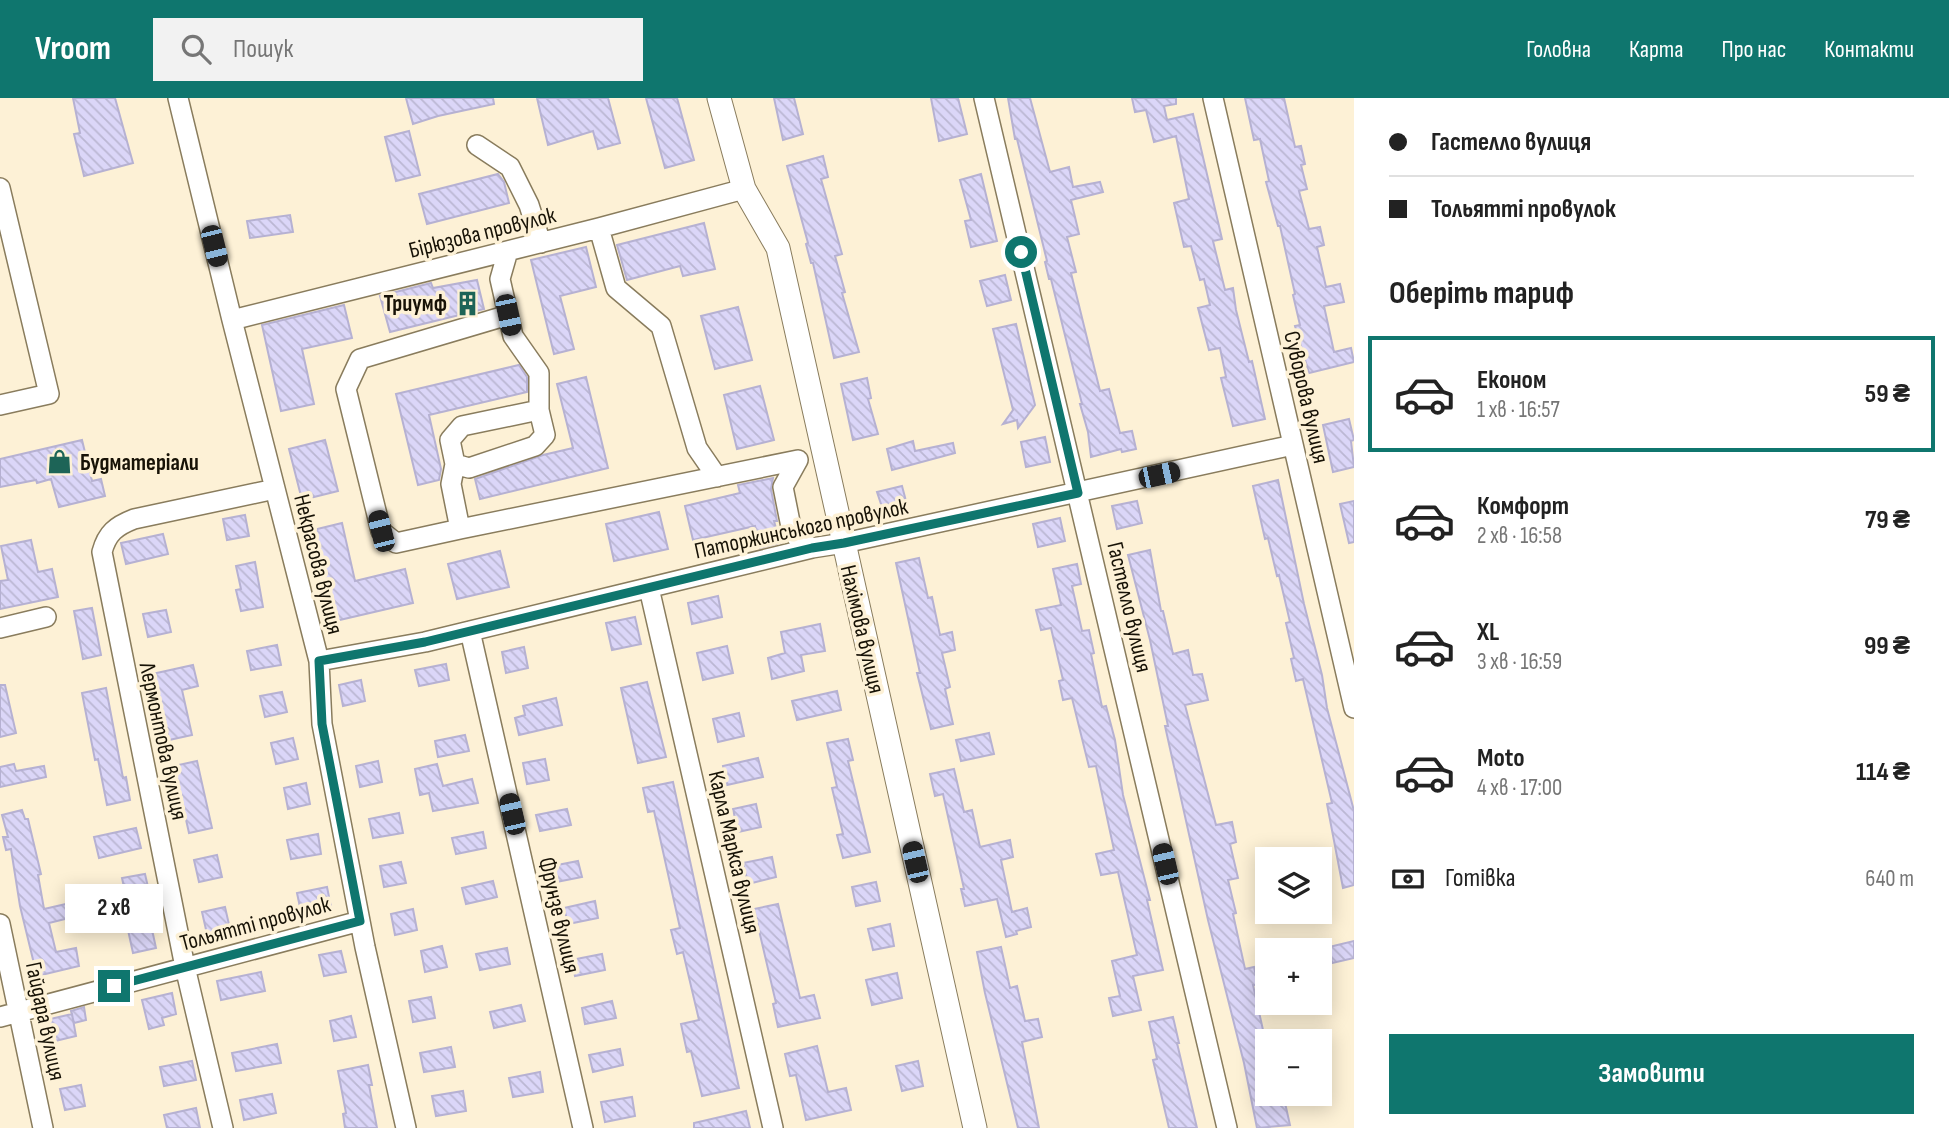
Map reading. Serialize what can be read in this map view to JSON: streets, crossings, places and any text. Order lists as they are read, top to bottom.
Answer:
{
  "streets": {
    "main road": ["Нахімова вулиця"],
    "street": [
      "Бірюзова провулок",
      "Суворова вулиця",
      "Паторжинського провулок",
      "Некрасова вулиця",
      "Гастелло вулиця",
      "Лермонтова вулиця",
      "Карла Маркса вулиця",
      "Фрунзе вулиця",
      "Тольятті провулок",
      "Гайдара вулиця"
    ]
  },
  "crossings": [
    ["Бірюзова провулок", "Некрасова вулиця"],
    ["Бірюзова провулок", "Нахімова вулиця"],
    ["Суворова вулиця", "Паторжинського провулок"],
    ["Паторжинського провулок", "Некрасова вулиця"],
    ["Паторжинського провулок", "Гастелло вулиця"],
    ["Паторжинського провулок", "Нахімова вулиця"],
    ["Паторжинського провулок", "Карла Маркса вулиця"],
    ["Паторжинського провулок", "Фрунзе вулиця"],
    ["Некрасова вулиця", "Лермонтова вулиця"],
    ["Некрасова вулиця", "Тольятті провулок"],
    ["Лермонтова вулиця", "Тольятті провулок"],
    ["Тольятті провулок", "Гайдара вулиця"]
  ],
  "places": {
    "building": ["Триумф"],
    "shop": ["Будматеріали"]
  },
  "page": {
    "header": "Vroom",
    "search": "Пошук",
    "nav": [
      "Головна",
      "Карта",
      "Про нас",
      "Контакти"
    ],
    "banner": ["Гастелло вулиця", "Тольятті провулок"],
    "heading": "Оберіть тариф",
    "list": [
      {
        "name": "Економ",
        "note": "1 хв · 16:57",
        "value": "59 ₴"
      },
      {
        "name": "Комфорт",
        "note": "2 хв · 16:58",
        "value": "79 ₴"
      },
      {
        "name": "XL",
        "note": "3 хв · 16:59",
        "value": "99 ₴"
      },
      {
        "name": "Moto",
        "note": "4 хв · 17:00",
        "value": "114 ₴"
      }
    ],
    "pay": ["Готівка", "640 m"],
    "map_buttons": ["+", "−"],
    "bubble": "2 хв",
    "buttons": "Замовити"
  }
}
